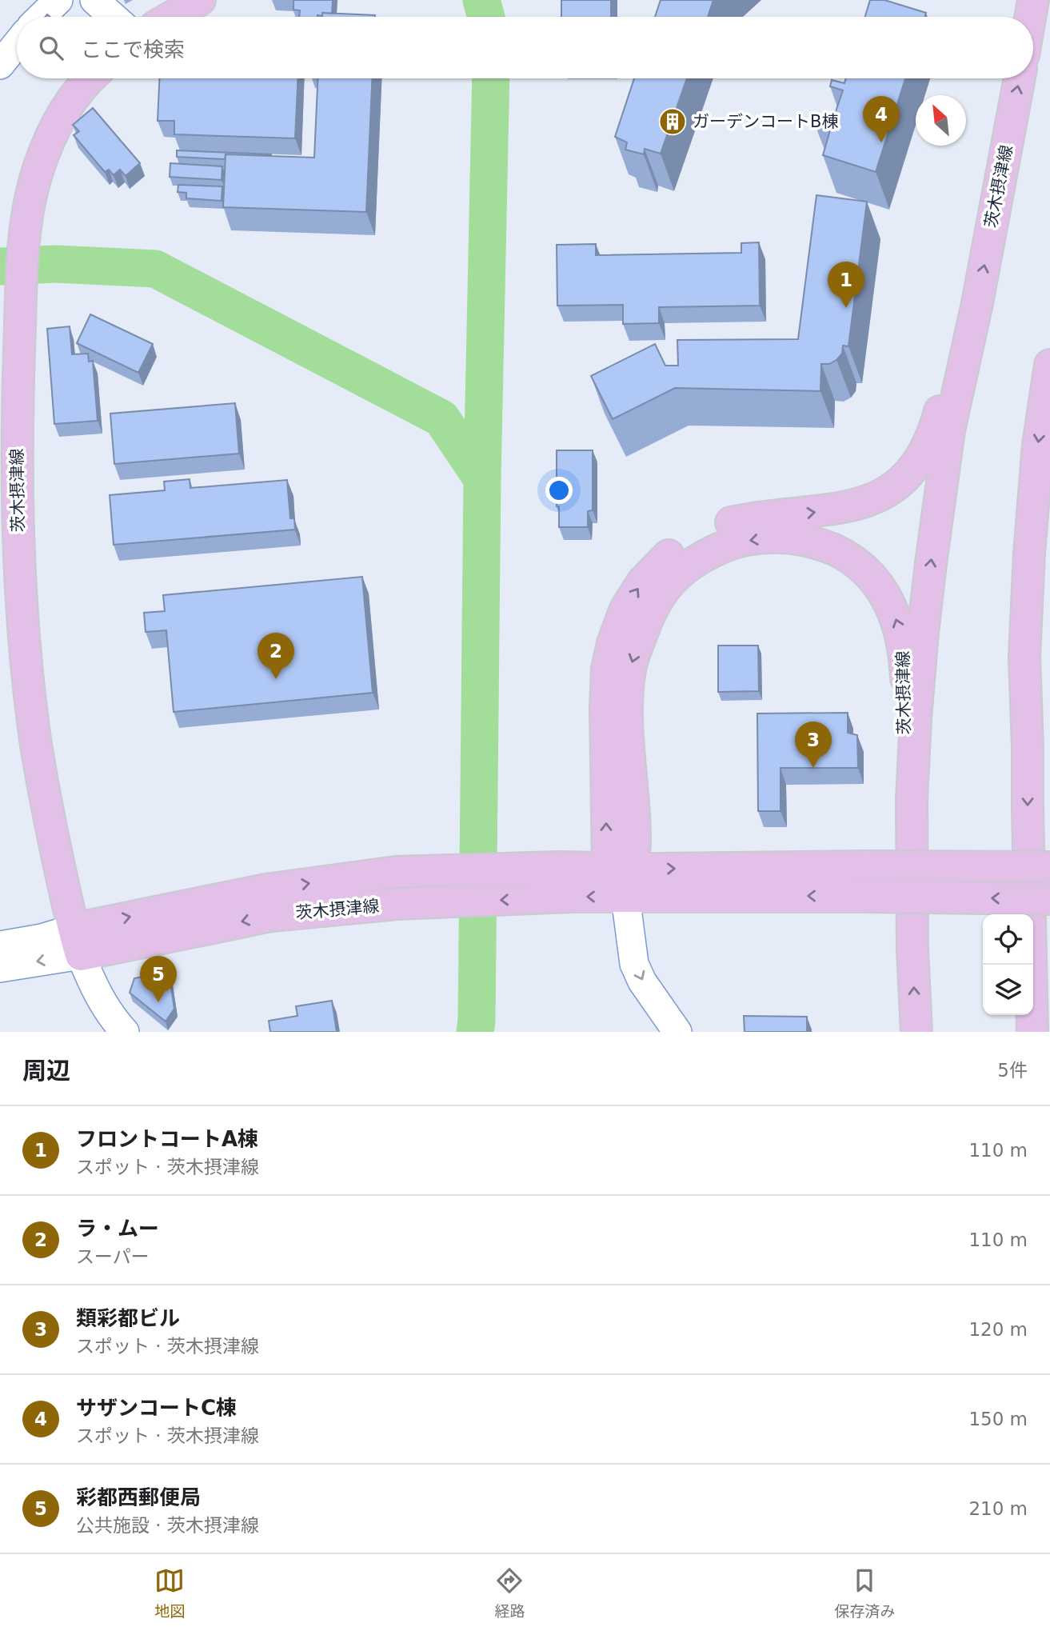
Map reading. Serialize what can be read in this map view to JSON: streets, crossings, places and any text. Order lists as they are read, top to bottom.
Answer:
{
  "streets": {
    "main road": ["茨木摂津線"]
  },
  "places": {
    "building": ["ガーデンコートB棟"]
  },
  "north": "top left",
  "page": {
    "search": "ここで検索",
    "pins": [
      "4",
      "1",
      "2",
      "3",
      "5"
    ],
    "heading": ["周辺", "5件"],
    "list": [
      {
        "mark": "1",
        "name": "フロントコートA棟",
        "note": "スポット · 茨木摂津線",
        "value": "110 m"
      },
      {
        "mark": "2",
        "name": "ラ・ムー",
        "note": "スーパー",
        "value": "110 m"
      },
      {
        "mark": "3",
        "name": "類彩都ビル",
        "note": "スポット · 茨木摂津線",
        "value": "120 m"
      },
      {
        "mark": "4",
        "name": "サザンコートC棟",
        "note": "スポット · 茨木摂津線",
        "value": "150 m"
      },
      {
        "mark": "5",
        "name": "彩都西郵便局",
        "note": "公共施設 · 茨木摂津線",
        "value": "210 m"
      }
    ],
    "nav": ["地図", "経路", "保存済み"]
  }
}
